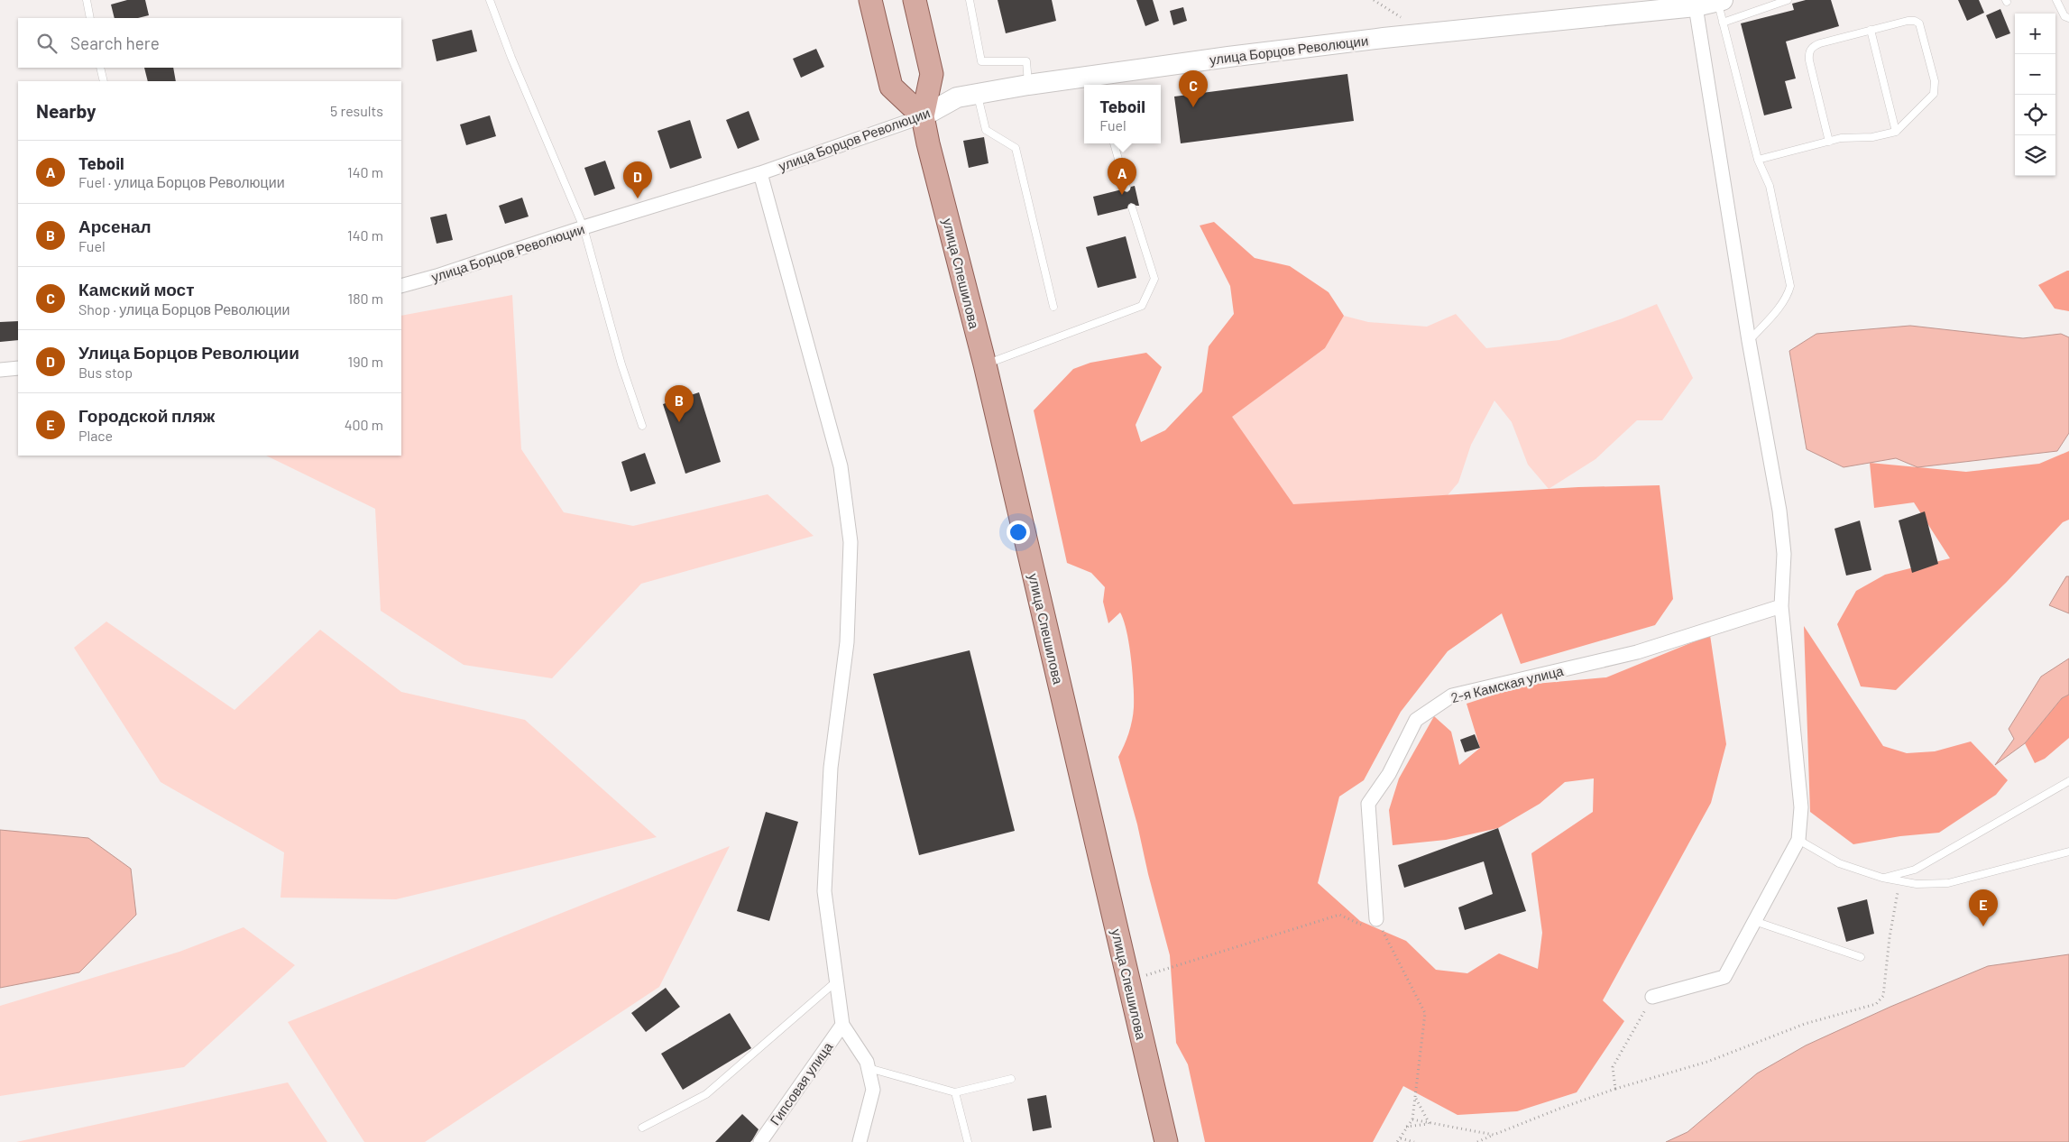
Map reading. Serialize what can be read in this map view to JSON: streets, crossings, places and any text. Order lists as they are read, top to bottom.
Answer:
{
  "streets": {
    "main road": ["улица Спешилова"],
    "street": ["улица Борцов Революции", "2-я Камская улица", "Гипсовая улица"]
  },
  "crossings": [
    ["улица Борцов Революции", "улица Спешилова"]
  ],
  "page": {
    "map_buttons": ["+", "−"],
    "search": "Search here",
    "pins": [
      "C",
      "A",
      "D",
      "B",
      "E"
    ],
    "heading": ["Nearby", "5 results"],
    "popup": ["Teboil", "Fuel"],
    "list": [
      {
        "mark": "A",
        "name": "Teboil",
        "note": "Fuel · улица Борцов Революции",
        "value": "140 m"
      },
      {
        "mark": "B",
        "name": "Арсенал",
        "note": "Fuel",
        "value": "140 m"
      },
      {
        "mark": "C",
        "name": "Камский мост",
        "note": "Shop · улица Борцов Революции",
        "value": "180 m"
      },
      {
        "mark": "D",
        "name": "Улица Борцов Революции",
        "note": "Bus stop",
        "value": "190 m"
      },
      {
        "mark": "E",
        "name": "Городской пляж",
        "note": "Place",
        "value": "400 m"
      }
    ]
  }
}
